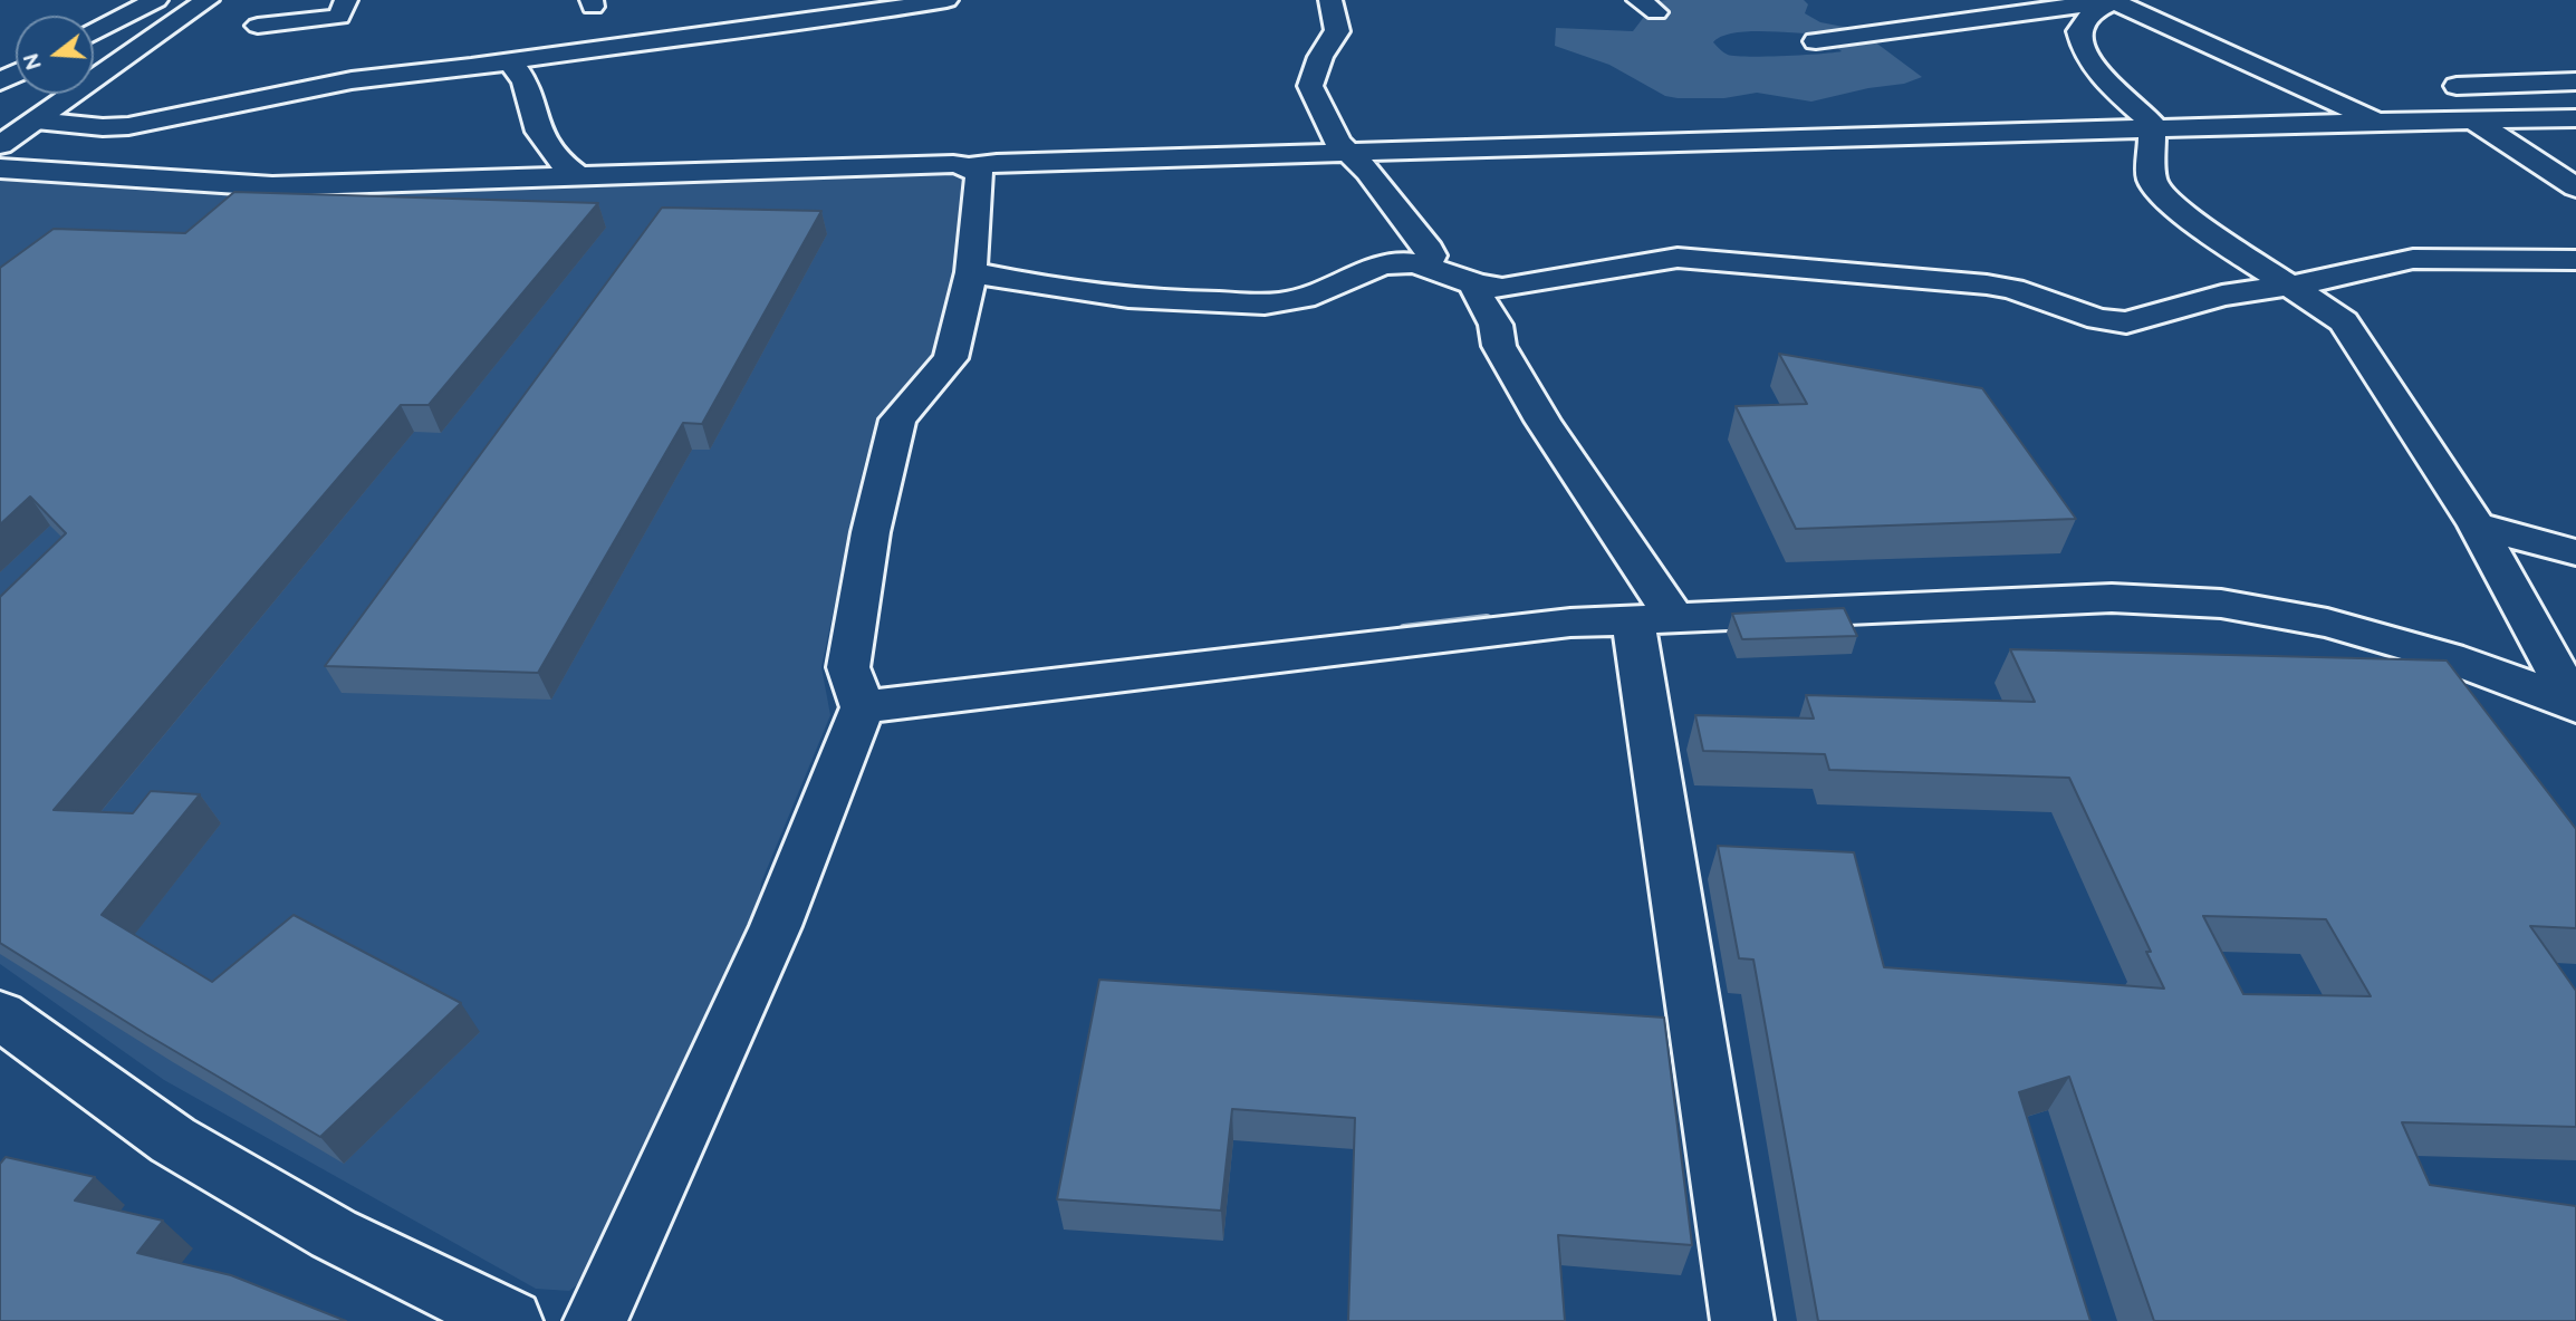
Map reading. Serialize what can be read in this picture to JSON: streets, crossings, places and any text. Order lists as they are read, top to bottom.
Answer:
{
  "north": "left"
}
